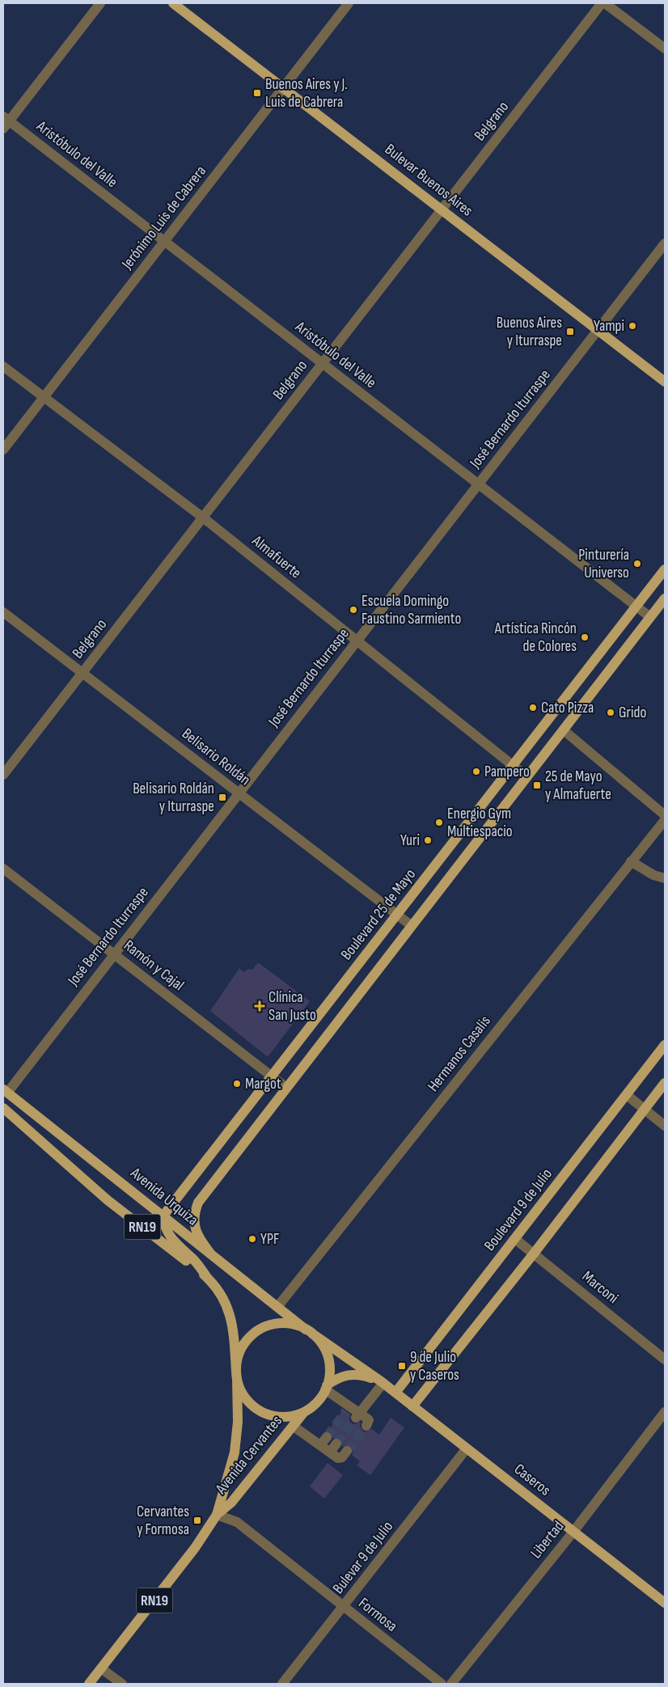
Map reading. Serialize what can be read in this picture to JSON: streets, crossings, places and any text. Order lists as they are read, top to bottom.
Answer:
{
  "streets": {
    "main road": [
      "Bulevar Buenos Aires",
      "Boulevard 25 de Mayo",
      "Avenida Urquiza",
      "Boulevard 9 de Julio",
      "RN19",
      "Avenida Cervantes",
      "Caseros"
    ],
    "street": [
      "Belgrano",
      "Aristóbulo del Valle",
      "Jerónimo Luis de Cabrera",
      "José Bernardo Iturraspe",
      "Almafuerte",
      "Belisario Roldán",
      "Ramón y Cajal",
      "Hermanos Casalis",
      "Marconi",
      "Libertad",
      "Bulevar 9 de Julio",
      "Formosa"
    ]
  },
  "crossings": [
    ["Belgrano", "Aristóbulo del Valle"],
    ["Belgrano", "Bulevar Buenos Aires"],
    ["Belgrano", "Almafuerte"],
    ["Belgrano", "Belisario Roldán"],
    ["Aristóbulo del Valle", "Jerónimo Luis de Cabrera"],
    ["Aristóbulo del Valle", "José Bernardo Iturraspe"],
    ["Aristóbulo del Valle", "Boulevard 25 de Mayo"],
    ["Bulevar Buenos Aires", "Jerónimo Luis de Cabrera"],
    ["Bulevar Buenos Aires", "José Bernardo Iturraspe"],
    ["Jerónimo Luis de Cabrera", "Almafuerte"],
    ["José Bernardo Iturraspe", "Almafuerte"],
    ["José Bernardo Iturraspe", "Belisario Roldán"],
    ["José Bernardo Iturraspe", "Ramón y Cajal"],
    ["José Bernardo Iturraspe", "Avenida Urquiza"],
    ["Almafuerte", "Boulevard 25 de Mayo"],
    ["Belisario Roldán", "Boulevard 25 de Mayo"],
    ["Boulevard 25 de Mayo", "Ramón y Cajal"],
    ["Boulevard 25 de Mayo", "Avenida Urquiza"],
    ["Hermanos Casalis", "Avenida Urquiza"],
    ["Avenida Urquiza", "RN19"],
    ["Avenida Urquiza", "Avenida Cervantes"],
    ["Avenida Urquiza", "Caseros"],
    ["Boulevard 9 de Julio", "Marconi"],
    ["Boulevard 9 de Julio", "Caseros"],
    ["RN19", "Avenida Cervantes"],
    ["RN19", "Caseros"],
    ["Avenida Cervantes", "Caseros"],
    ["Avenida Cervantes", "Formosa"],
    ["Caseros", "Libertad"],
    ["Caseros", "Bulevar 9 de Julio"],
    ["Bulevar 9 de Julio", "Formosa"]
  ],
  "places": {
    "transit": [
      "Buenos Aires y J. Luis de Cabrera",
      "Buenos Aires y Iturraspe",
      "25 de Mayo y Almafuerte",
      "Belisario Roldán y Iturraspe",
      "9 de Julio y Caseros",
      "Cervantes y Formosa"
    ],
    "other": [
      "Yampi",
      "Pinturería Universo",
      "Escuela Domingo Faustino Sarmiento",
      "Artística Rincón de Colores",
      "Cato Pizza",
      "Grido",
      "Pampero",
      "Energio Gym Multiespacio",
      "Yuri",
      "Margot",
      "YPF"
    ],
    "health": ["Clínica San Justo"]
  }
}
